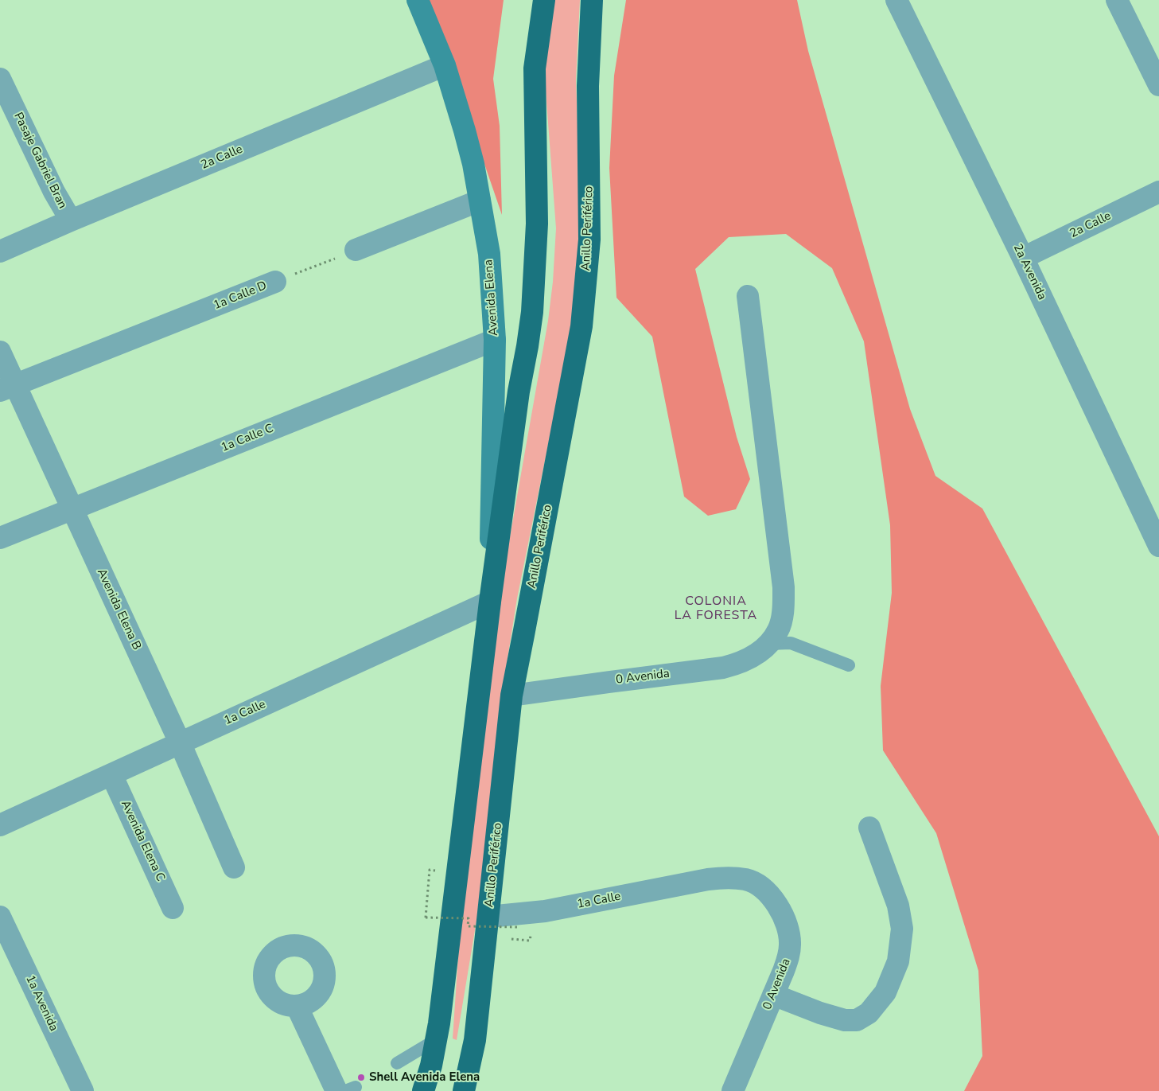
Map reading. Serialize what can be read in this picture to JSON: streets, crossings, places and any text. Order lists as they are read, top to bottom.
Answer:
{
  "streets": {
    "highway": ["Anillo Periférico"],
    "main road": ["Avenida Elena"],
    "street": [
      "2a Calle",
      "Pasaje Gabriel Bran",
      "2a Avenida",
      "1a Calle D",
      "1a Calle C",
      "Avenida Elena B",
      "0 Avenida",
      "1a Calle",
      "Avenida Elena C",
      "1a Avenida"
    ]
  },
  "crossings": [
    ["2a Calle", "Pasaje Gabriel Bran"],
    ["2a Calle", "2a Avenida"],
    ["2a Calle", "Avenida Elena"],
    ["Anillo Periférico", "0 Avenida"],
    ["Anillo Periférico", "1a Calle"],
    ["1a Calle D", "Avenida Elena B"],
    ["Avenida Elena", "1a Calle C"],
    ["Avenida Elena", "1a Calle"],
    ["1a Calle C", "Avenida Elena B"],
    ["Avenida Elena B", "1a Calle"],
    ["0 Avenida", "1a Calle"],
    ["1a Calle", "Avenida Elena C"]
  ],
  "districts": ["COLONIA LA FORESTA"],
  "places": ["Shell Avenida Elena"]
}
